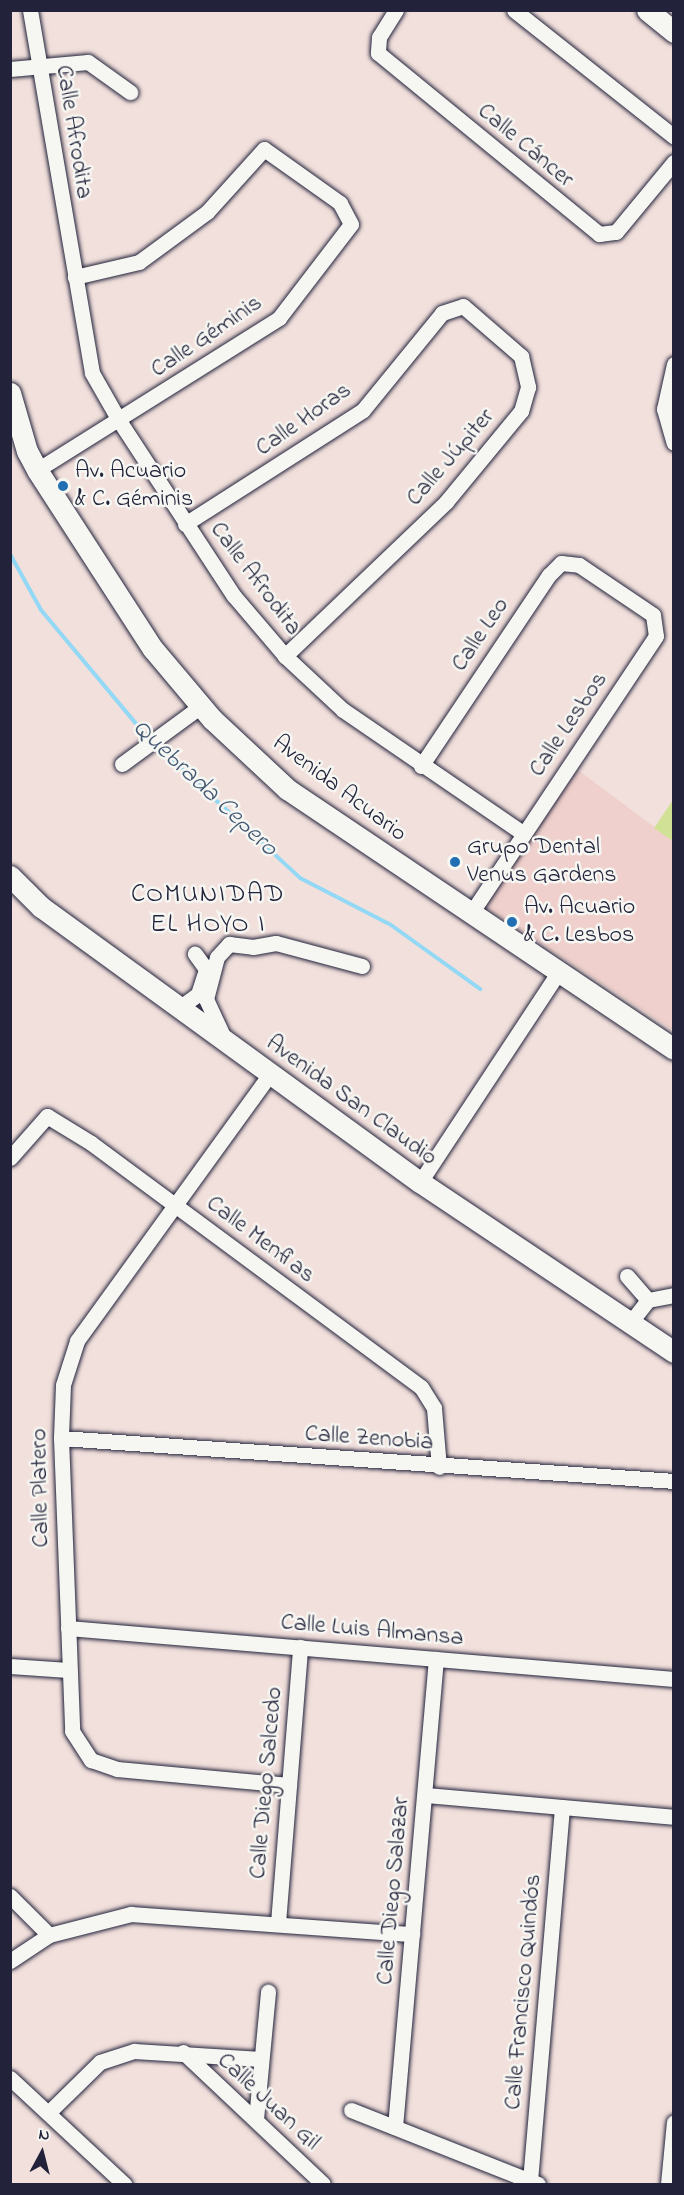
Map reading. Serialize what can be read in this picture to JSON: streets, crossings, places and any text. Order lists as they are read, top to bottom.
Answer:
{
  "streets": {
    "street": [
      "Calle Afrodita",
      "Calle Cáncer",
      "Calle Géminis",
      "Calle Horas",
      "Calle Júpiter",
      "Calle Leo",
      "Calle Lesbos",
      "Avenida Acuario",
      "Avenida San Claudio",
      "Calle Menfias",
      "Calle Zenobia",
      "Calle Platero",
      "Calle Luis Almansa",
      "Calle Diego Salcedo",
      "Calle Diego Salazar",
      "Calle Francisco Quindós",
      "Calle Juan Gil"
    ]
  },
  "crossings": [
    ["Calle Afrodita", "Calle Géminis"],
    ["Calle Afrodita", "Calle Horas"],
    ["Calle Afrodita", "Calle Júpiter"],
    ["Calle Afrodita", "Calle Leo"],
    ["Calle Afrodita", "Calle Lesbos"],
    ["Calle Géminis", "Avenida Acuario"],
    ["Calle Horas", "Calle Júpiter"],
    ["Calle Leo", "Calle Lesbos"],
    ["Calle Lesbos", "Avenida Acuario"],
    ["Avenida San Claudio", "Calle Platero"],
    ["Calle Menfias", "Calle Zenobia"],
    ["Calle Menfias", "Calle Platero"],
    ["Calle Zenobia", "Calle Platero"],
    ["Calle Platero", "Calle Luis Almansa"],
    ["Calle Platero", "Calle Diego Salcedo"],
    ["Calle Luis Almansa", "Calle Diego Salcedo"],
    ["Calle Luis Almansa", "Calle Diego Salazar"]
  ],
  "districts": ["COMUNIDAD EL HOYO I"],
  "water": ["Quebrada Cepero"],
  "places": ["Av. Acuario & C. Géminis", "Grupo Dental Venus Gardens", "Av. Acuario & C. Lesbos"],
  "north": "top"
}
